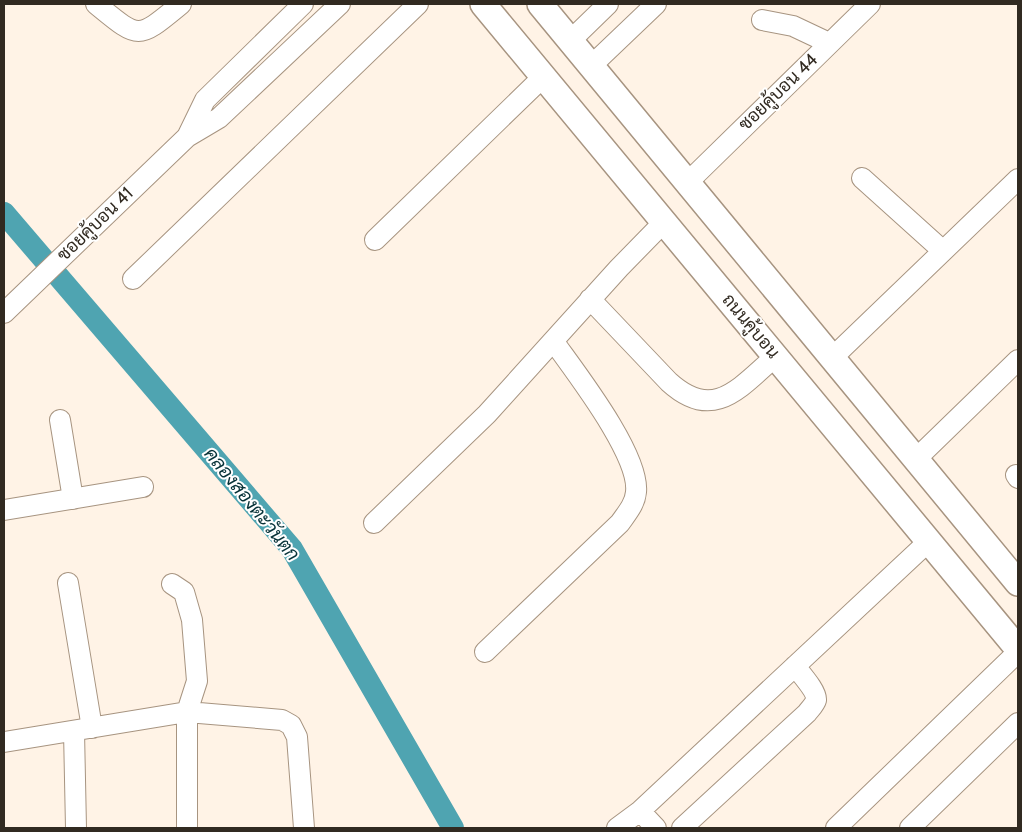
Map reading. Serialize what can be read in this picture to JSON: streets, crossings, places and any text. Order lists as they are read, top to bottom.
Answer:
{
  "streets": {
    "main road": ["ถนนคู้บอน"],
    "street": ["ซอยคู้บอน 44", "ซอยคู้บอน 41"]
  },
  "water": ["คลองสองตะวันตก"]
}
